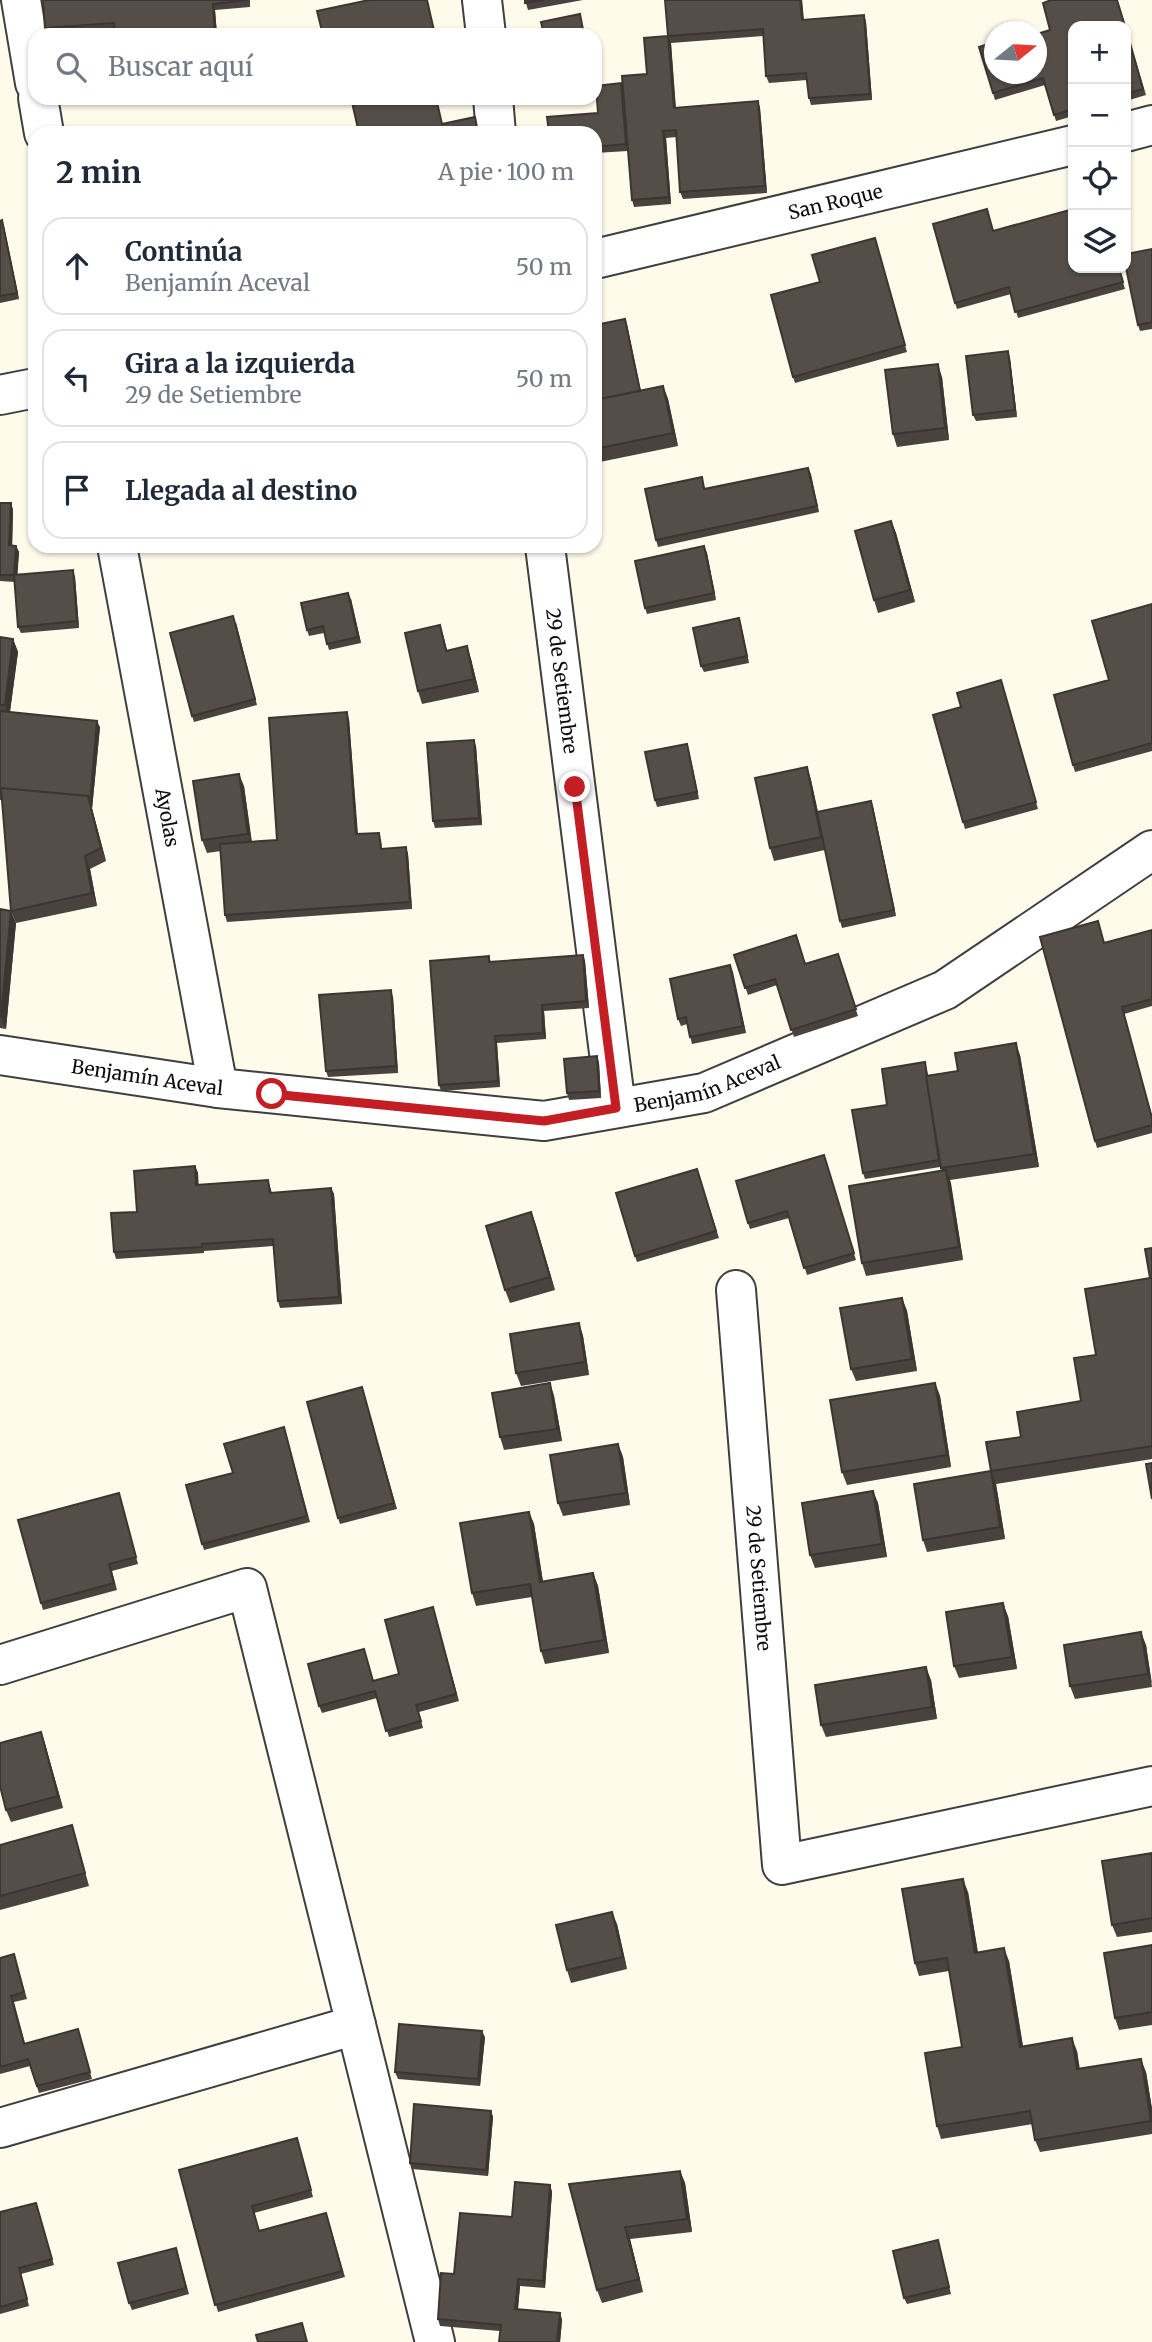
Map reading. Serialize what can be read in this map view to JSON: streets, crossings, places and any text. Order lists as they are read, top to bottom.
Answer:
{
  "streets": {
    "street": [
      "San Roque",
      "29 de Setiembre",
      "Ayolas",
      "Benjamín Aceval"
    ]
  },
  "crossings": [
    ["29 de Setiembre", "Benjamín Aceval"],
    ["Ayolas", "Benjamín Aceval"]
  ],
  "north": "right",
  "page": {
    "map_buttons": ["+", "−"],
    "search": "Buscar aquí",
    "heading": ["2 min", "A pie · 100 m"],
    "list": [
      ["Continúa", "Benjamín Aceval", "50 m"],
      ["Gira a la izquierda", "29 de Setiembre", "50 m"],
      "Llegada al destino"
    ]
  }
}
